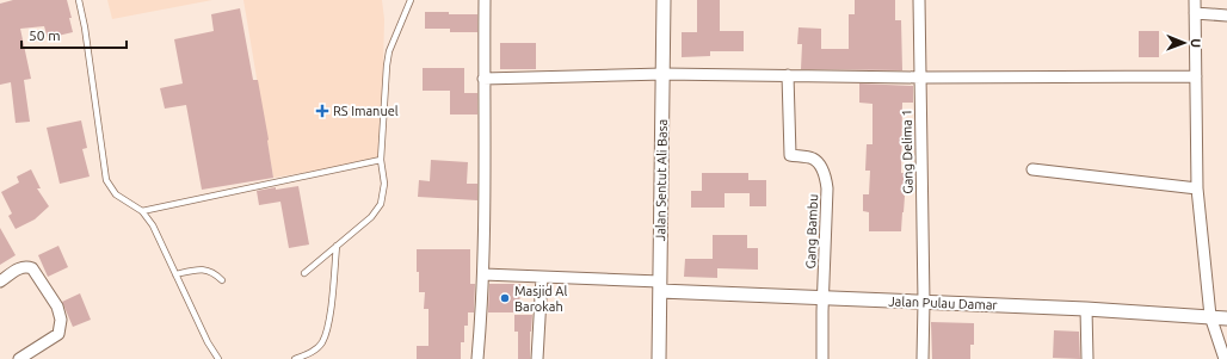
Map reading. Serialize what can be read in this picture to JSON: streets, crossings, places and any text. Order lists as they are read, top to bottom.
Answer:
{
  "streets": {
    "street": [
      "Gang Delima 1",
      "Jalan Sentut Ali Basa",
      "Gang Bambu",
      "Jalan Pulau Damar"
    ]
  },
  "crossings": [
    ["Gang Delima 1", "Jalan Pulau Damar"],
    ["Jalan Sentut Ali Basa", "Jalan Pulau Damar"],
    ["Gang Bambu", "Jalan Pulau Damar"]
  ],
  "places": {
    "health": ["RS Imanuel"],
    "other": ["Masjid Al Barokah"]
  },
  "scale_bar": "50 m",
  "north": "right"
}
